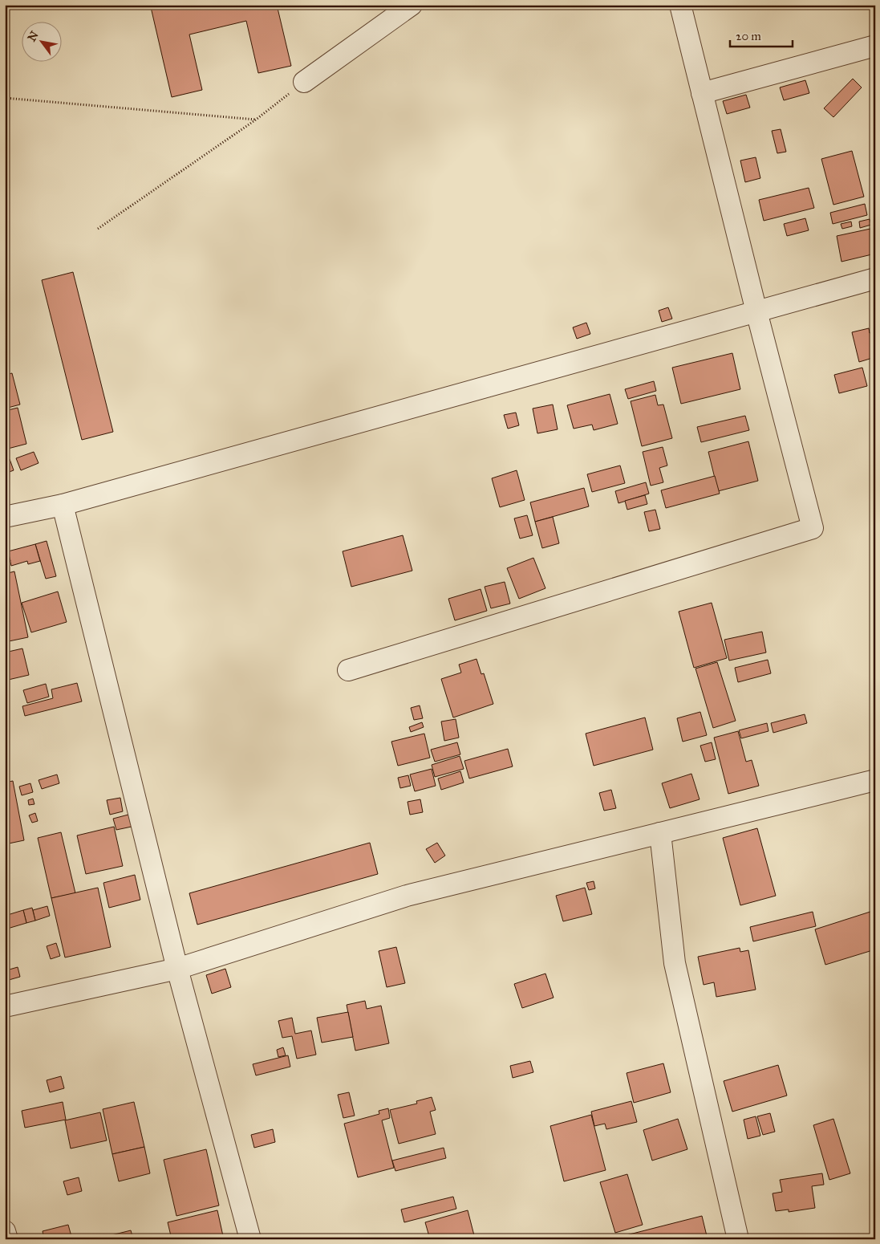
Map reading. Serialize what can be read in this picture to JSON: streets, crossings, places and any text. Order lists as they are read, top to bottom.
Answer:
{
  "scale_bar": "20 m",
  "north": "top left"
}
